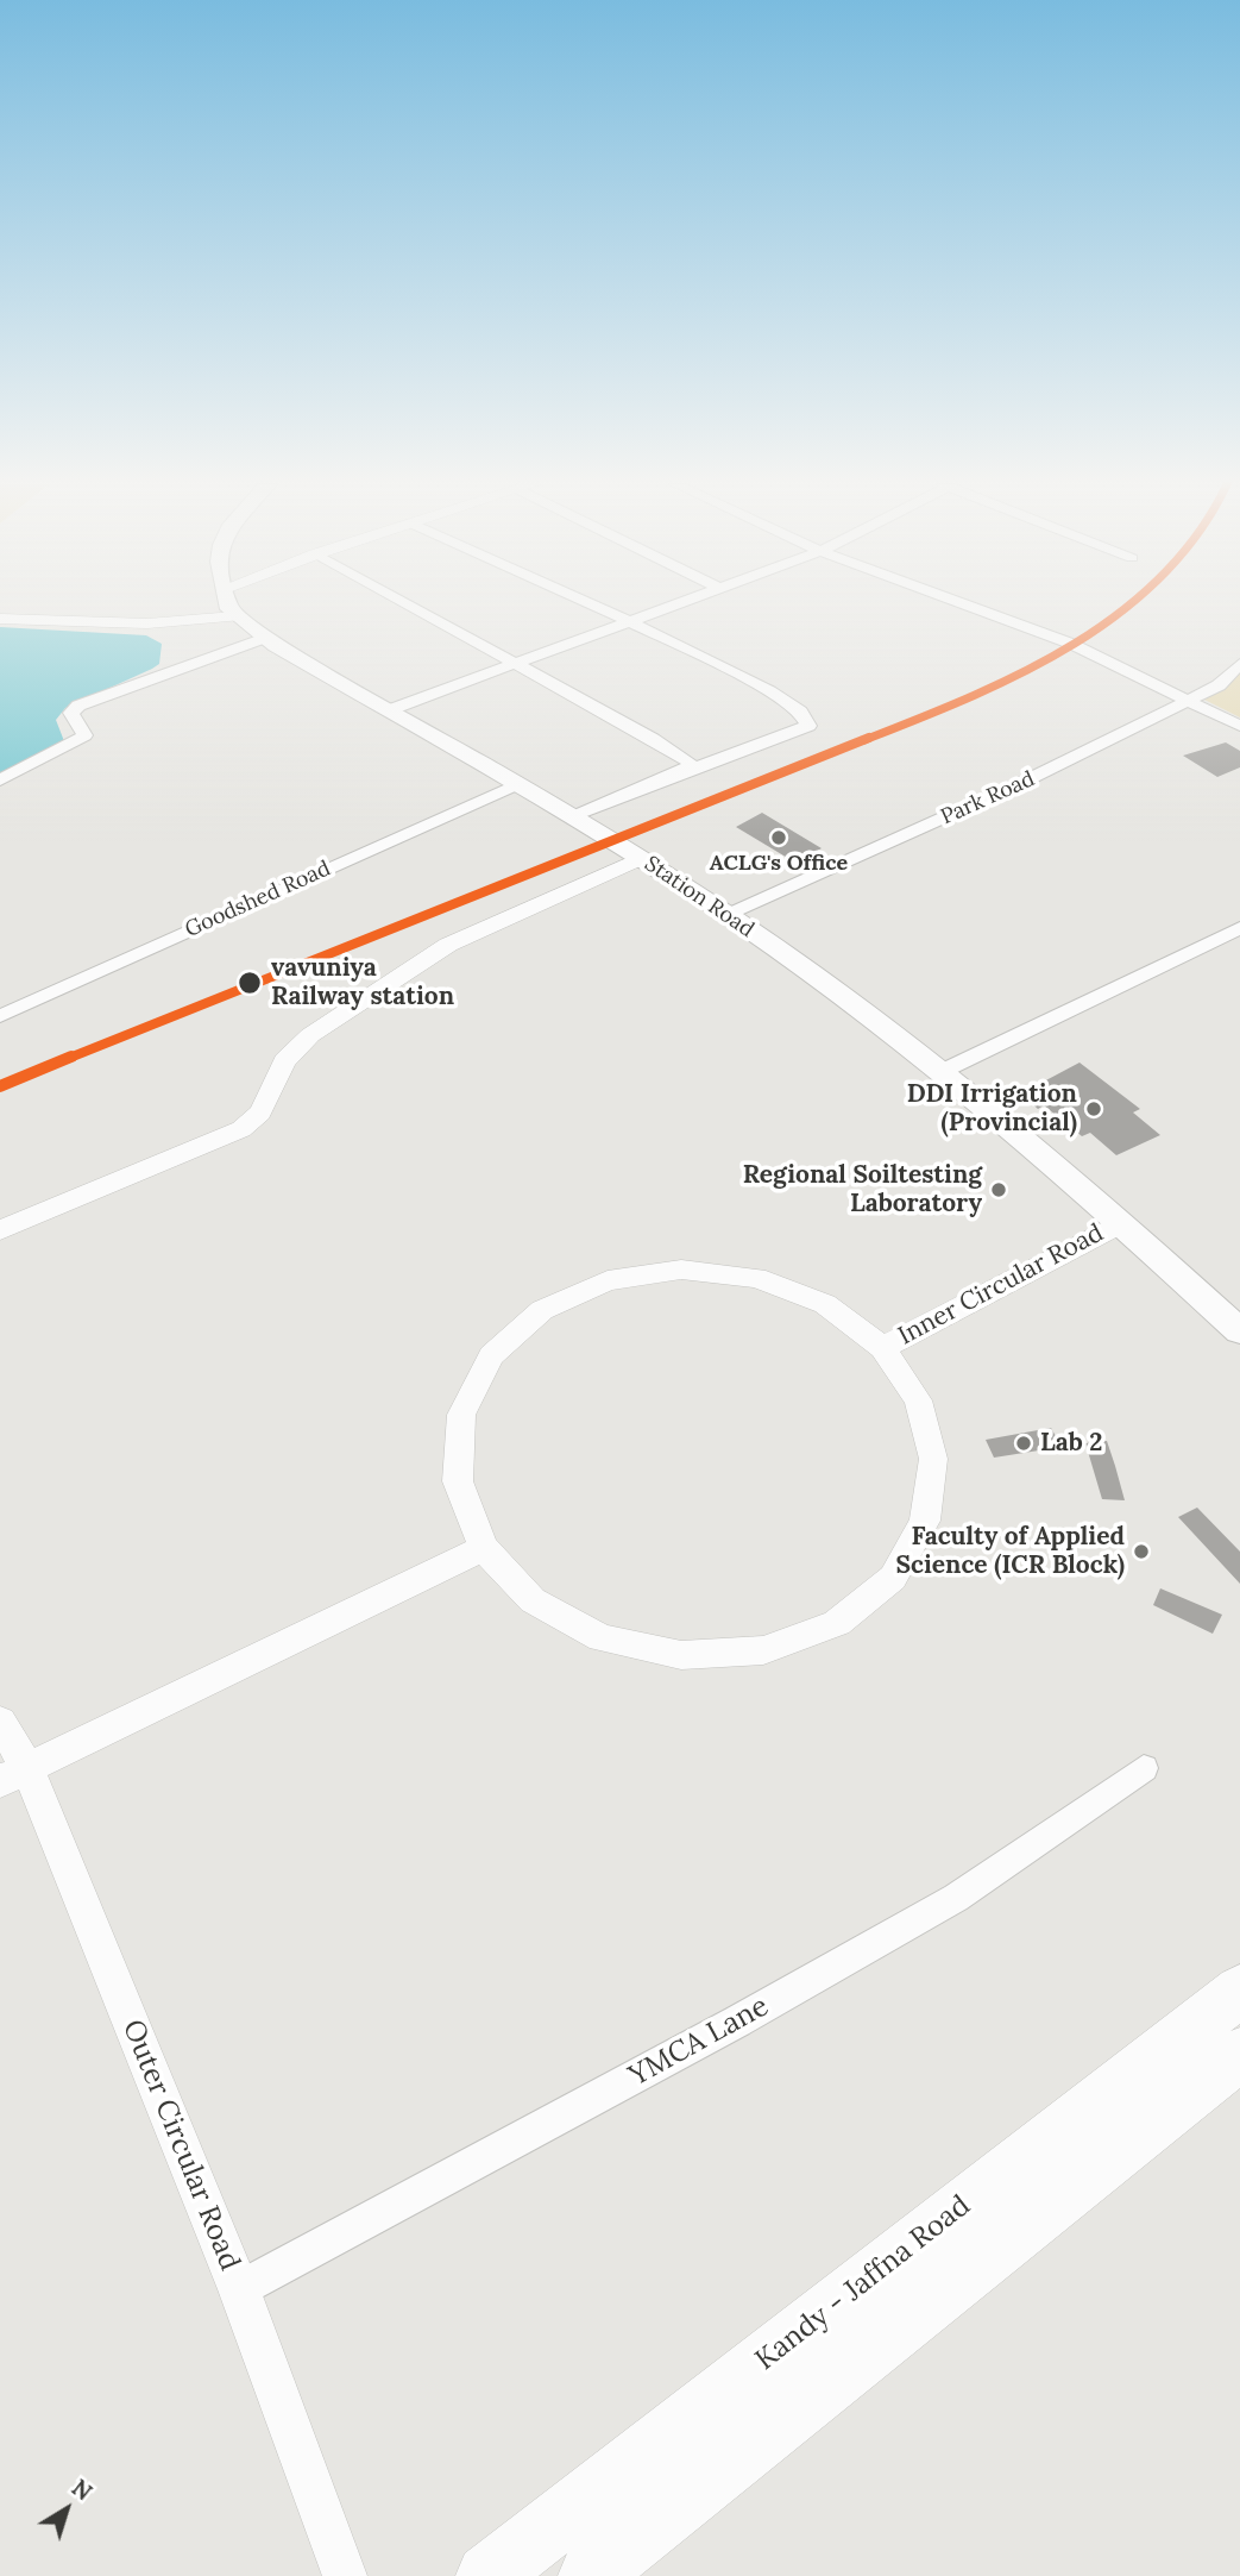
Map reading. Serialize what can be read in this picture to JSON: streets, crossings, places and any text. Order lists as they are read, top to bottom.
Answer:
{
  "streets": {
    "highway": ["Kandy - Jaffna Road"],
    "main road": ["Station Road"],
    "street": [
      "Park Road",
      "Goodshed Road",
      "Inner Circular Road",
      "YMCA Lane",
      "Outer Circular Road"
    ]
  },
  "crossings": [
    ["Park Road", "Station Road"],
    ["Station Road", "Goodshed Road"],
    ["Station Road", "Inner Circular Road"],
    ["YMCA Lane", "Outer Circular Road"]
  ],
  "places": [
    "ACLG's Office",
    "vavuniya Railway station",
    "DDI Irrigation (Provincial)",
    "Regional Soiltesting Laboratory",
    "Lab 2",
    "Faculty of Applied Science (ICR Block)"
  ],
  "north": "top right"
}
